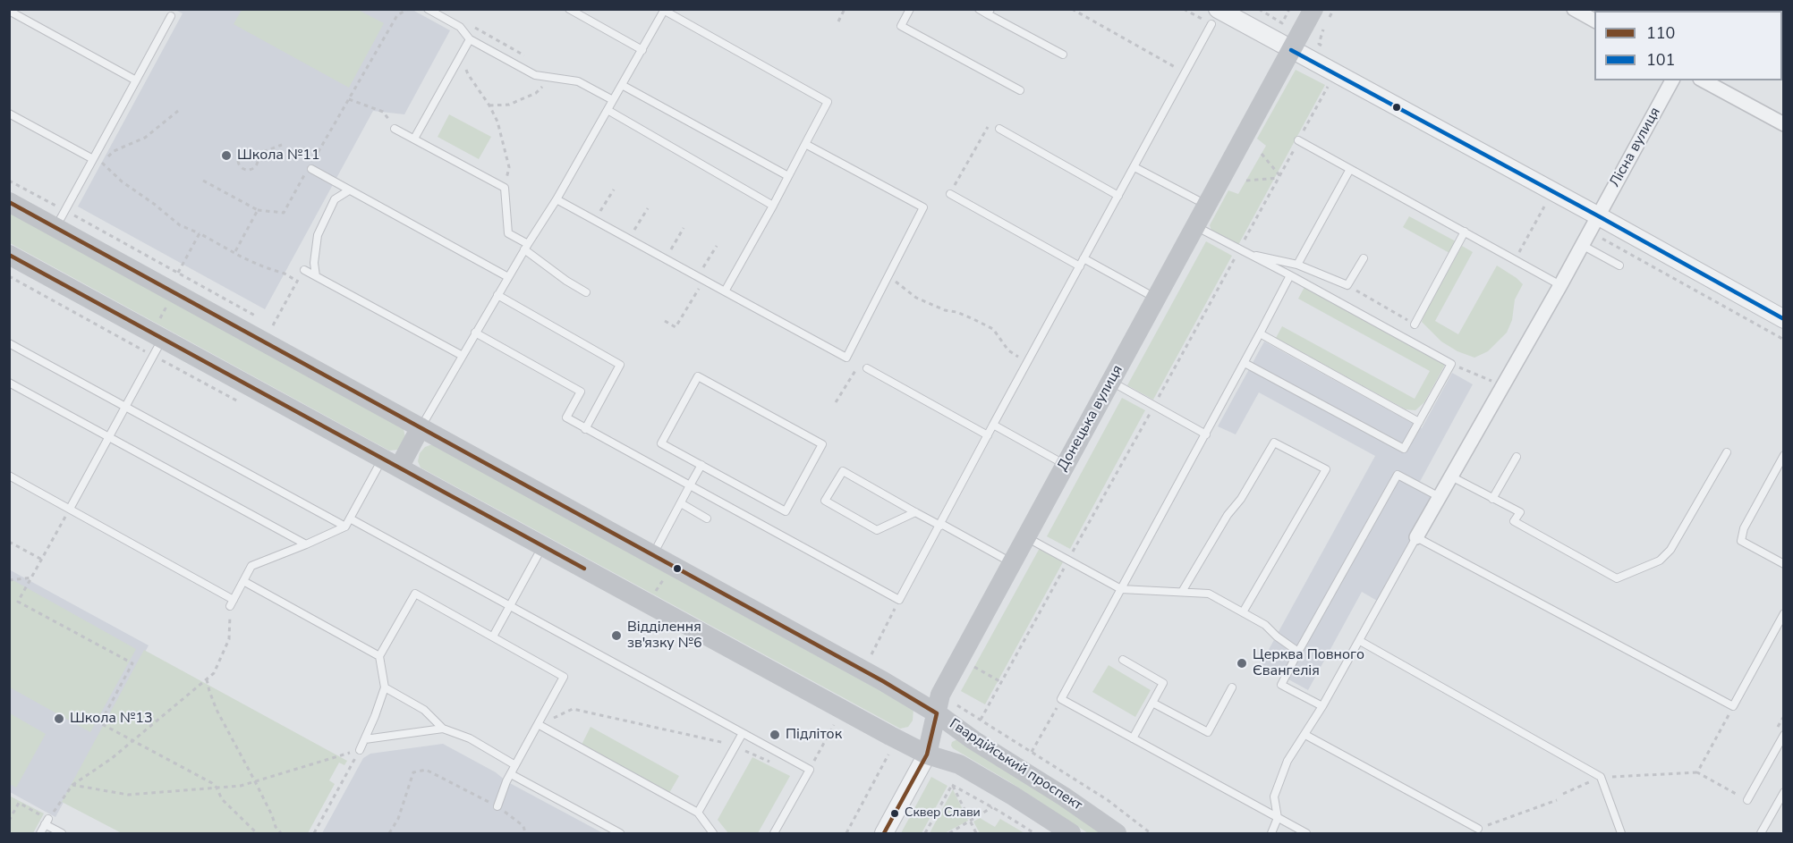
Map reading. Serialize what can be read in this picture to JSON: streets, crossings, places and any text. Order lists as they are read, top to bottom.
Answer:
{
  "streets": {
    "main road": ["Донецька вулиця", "Гвардійський проспект"],
    "street": ["Лісна вулиця"]
  },
  "crossings": [
    ["Донецька вулиця", "Гвардійський проспект"]
  ],
  "places": [
    "Школа №11",
    "Відділення зв'язку №6",
    "Церква Повного Євангелія",
    "Школа №13",
    "Підліток",
    "Сквер Слави"
  ],
  "lines": ["transit line 101", "transit line 110"],
  "legend": ["110", "101"]
}
